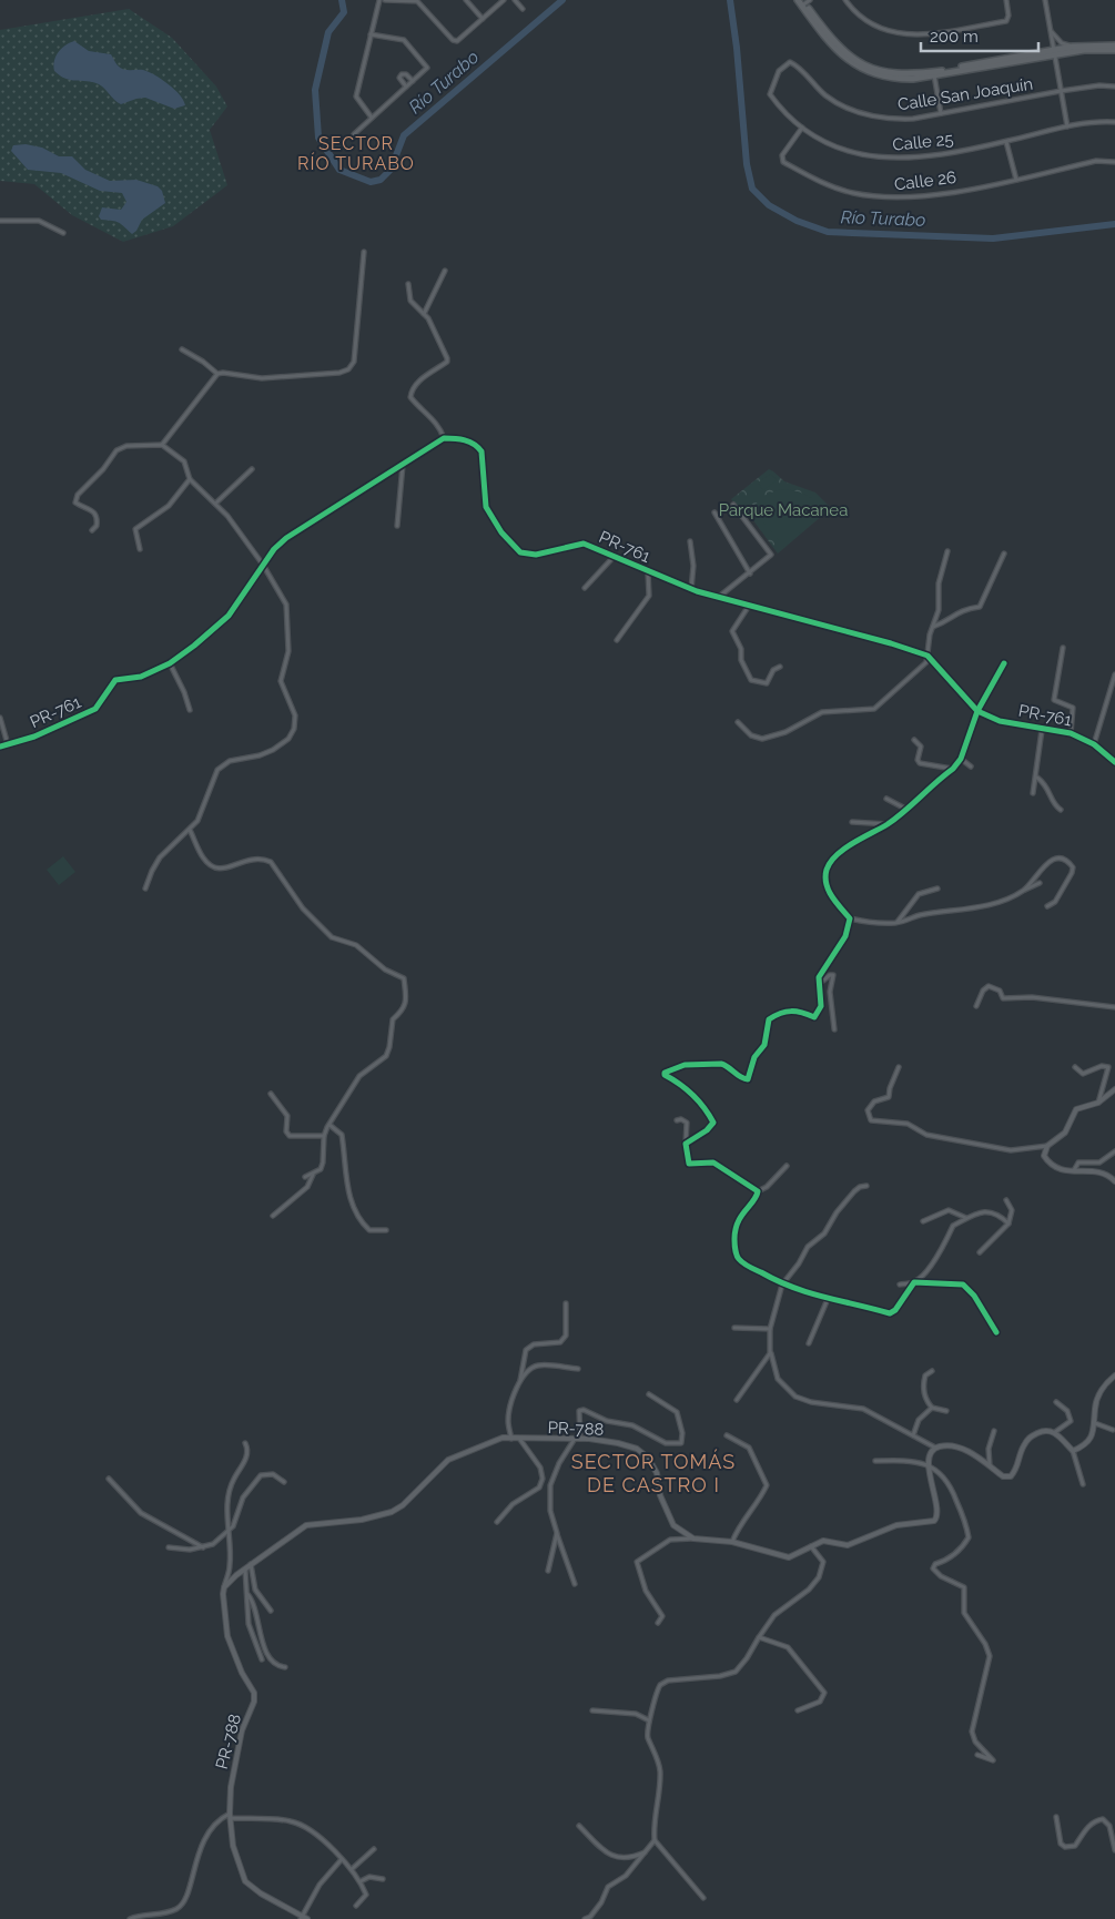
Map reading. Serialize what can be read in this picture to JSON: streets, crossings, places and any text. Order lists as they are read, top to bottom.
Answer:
{
  "streets": {
    "street": [
      "Calle San Joaquín",
      "Calle 25",
      "Calle 26",
      "PR-761",
      "PR-788"
    ]
  },
  "crossings": [
    ["Calle San Joaquín", "Calle 25"],
    ["Calle 25", "Calle 26"]
  ],
  "districts": ["SECTOR RÍO TURABO", "SECTOR TOMÁS DE CASTRO I"],
  "water": ["Río Turabo"],
  "parks": ["Parque Macanea"],
  "scale_bar": "200 m"
}
